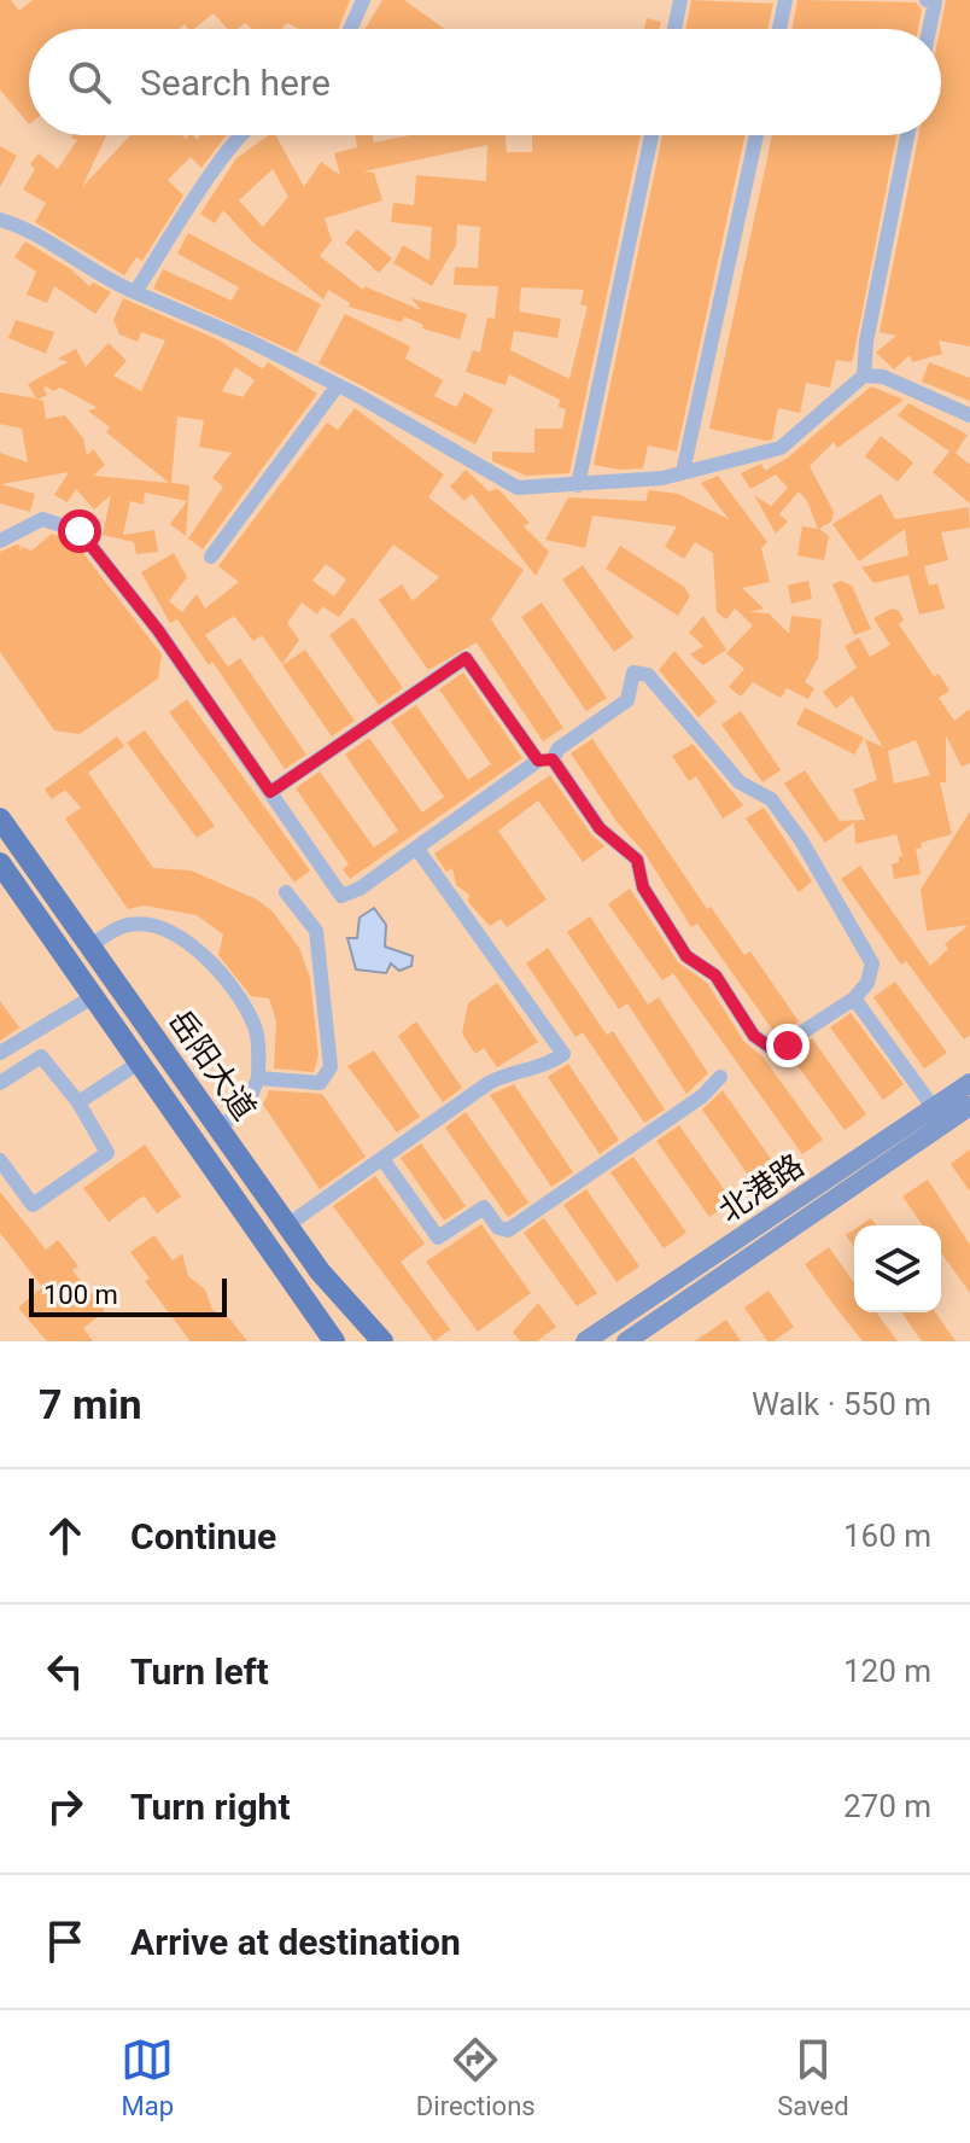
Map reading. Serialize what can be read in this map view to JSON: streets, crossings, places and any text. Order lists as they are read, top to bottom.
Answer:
{
  "streets": {
    "main road": ["岳阳大道", "北港路"]
  },
  "scale_bar": "100 m",
  "page": {
    "search": "Search here",
    "scale": "100 m",
    "heading": ["7 min", "Walk · 550 m"],
    "list": [
      ["Continue", "160 m"],
      ["Turn left", "120 m"],
      ["Turn right", "270 m"],
      "Arrive at destination"
    ],
    "nav": ["Map", "Directions", "Saved"]
  }
}
